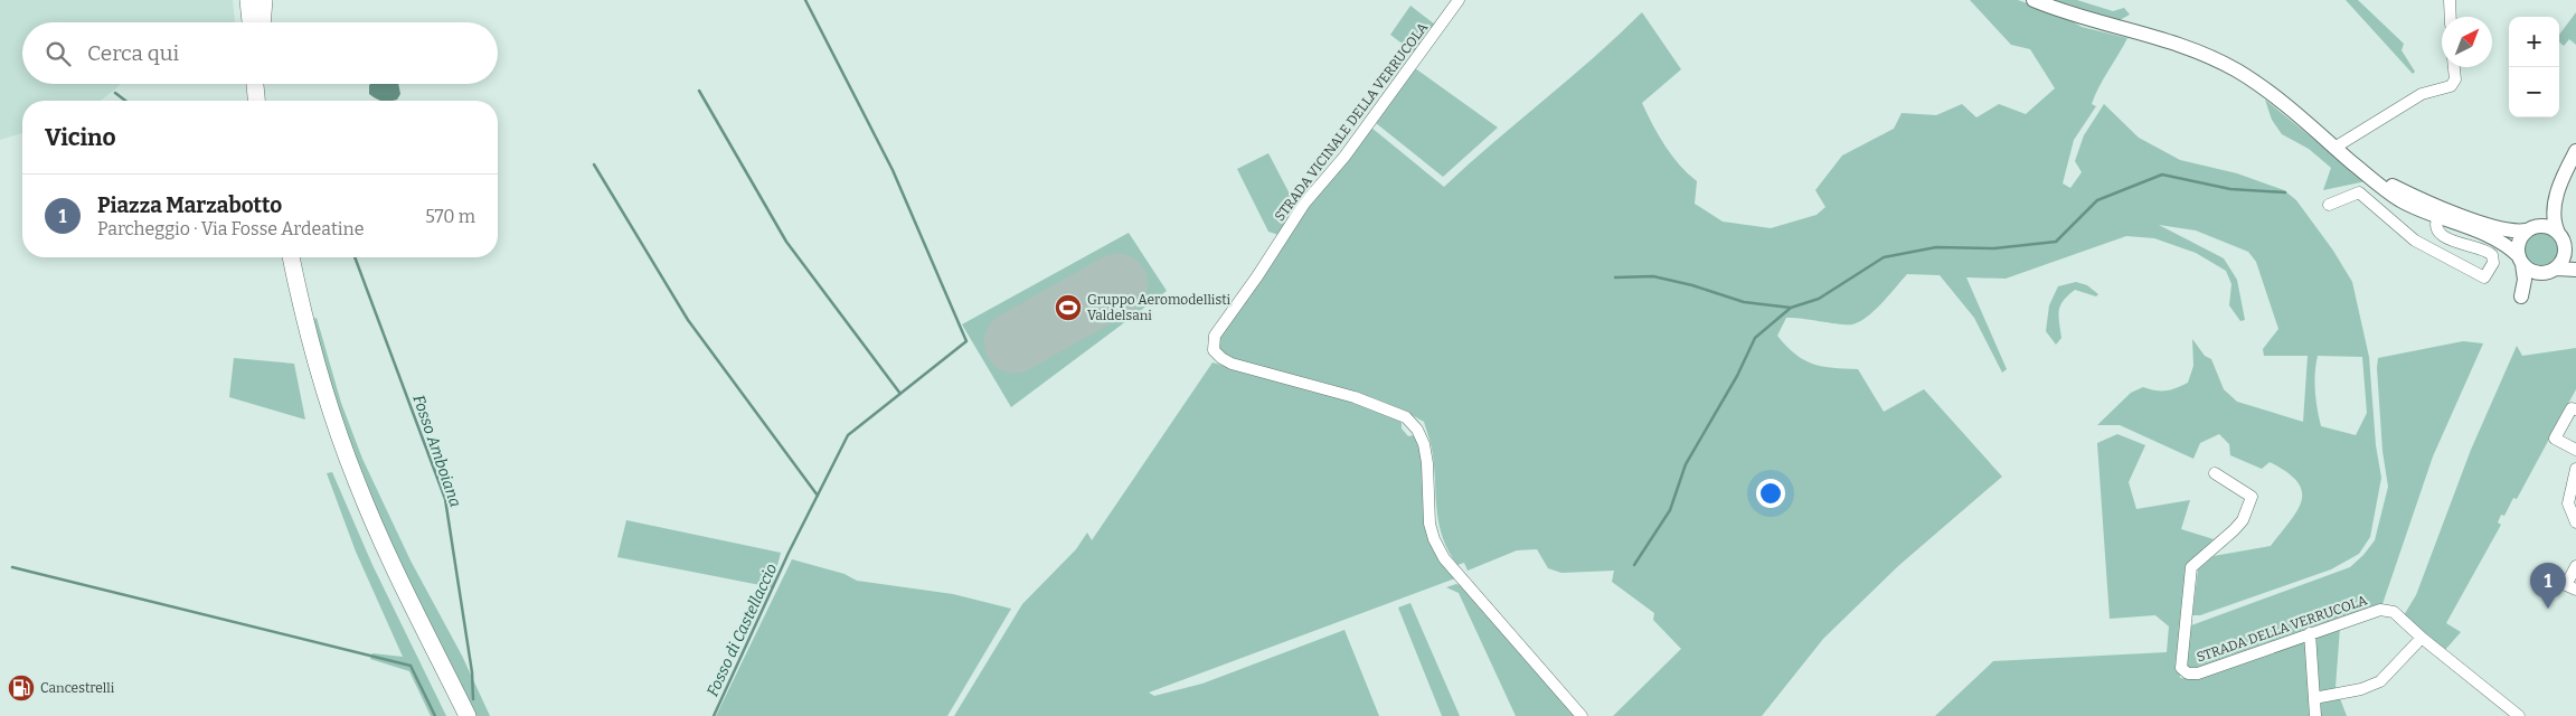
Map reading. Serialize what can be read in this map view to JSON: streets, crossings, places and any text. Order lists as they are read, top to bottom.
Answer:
{
  "streets": {
    "street": ["STRADA VICINALE DELLA VERRUCOLA", "STRADA DELLA VERRUCOLA"]
  },
  "water": ["Fosso Amboiana", "Fosso di Castellaccio"],
  "places": {
    "sports": ["Gruppo Aeromodellisti Valdelsani"],
    "fuel station": ["Cancestrelli"]
  },
  "north": "top right",
  "page": {
    "map_buttons": ["+", "−"],
    "search": "Cerca qui",
    "heading": "Vicino",
    "list": [
      {
        "mark": "1",
        "name": "Piazza Marzabotto",
        "note": "Parcheggio · Via Fosse Ardeatine",
        "value": "570 m"
      }
    ],
    "pins": "1"
  }
}
